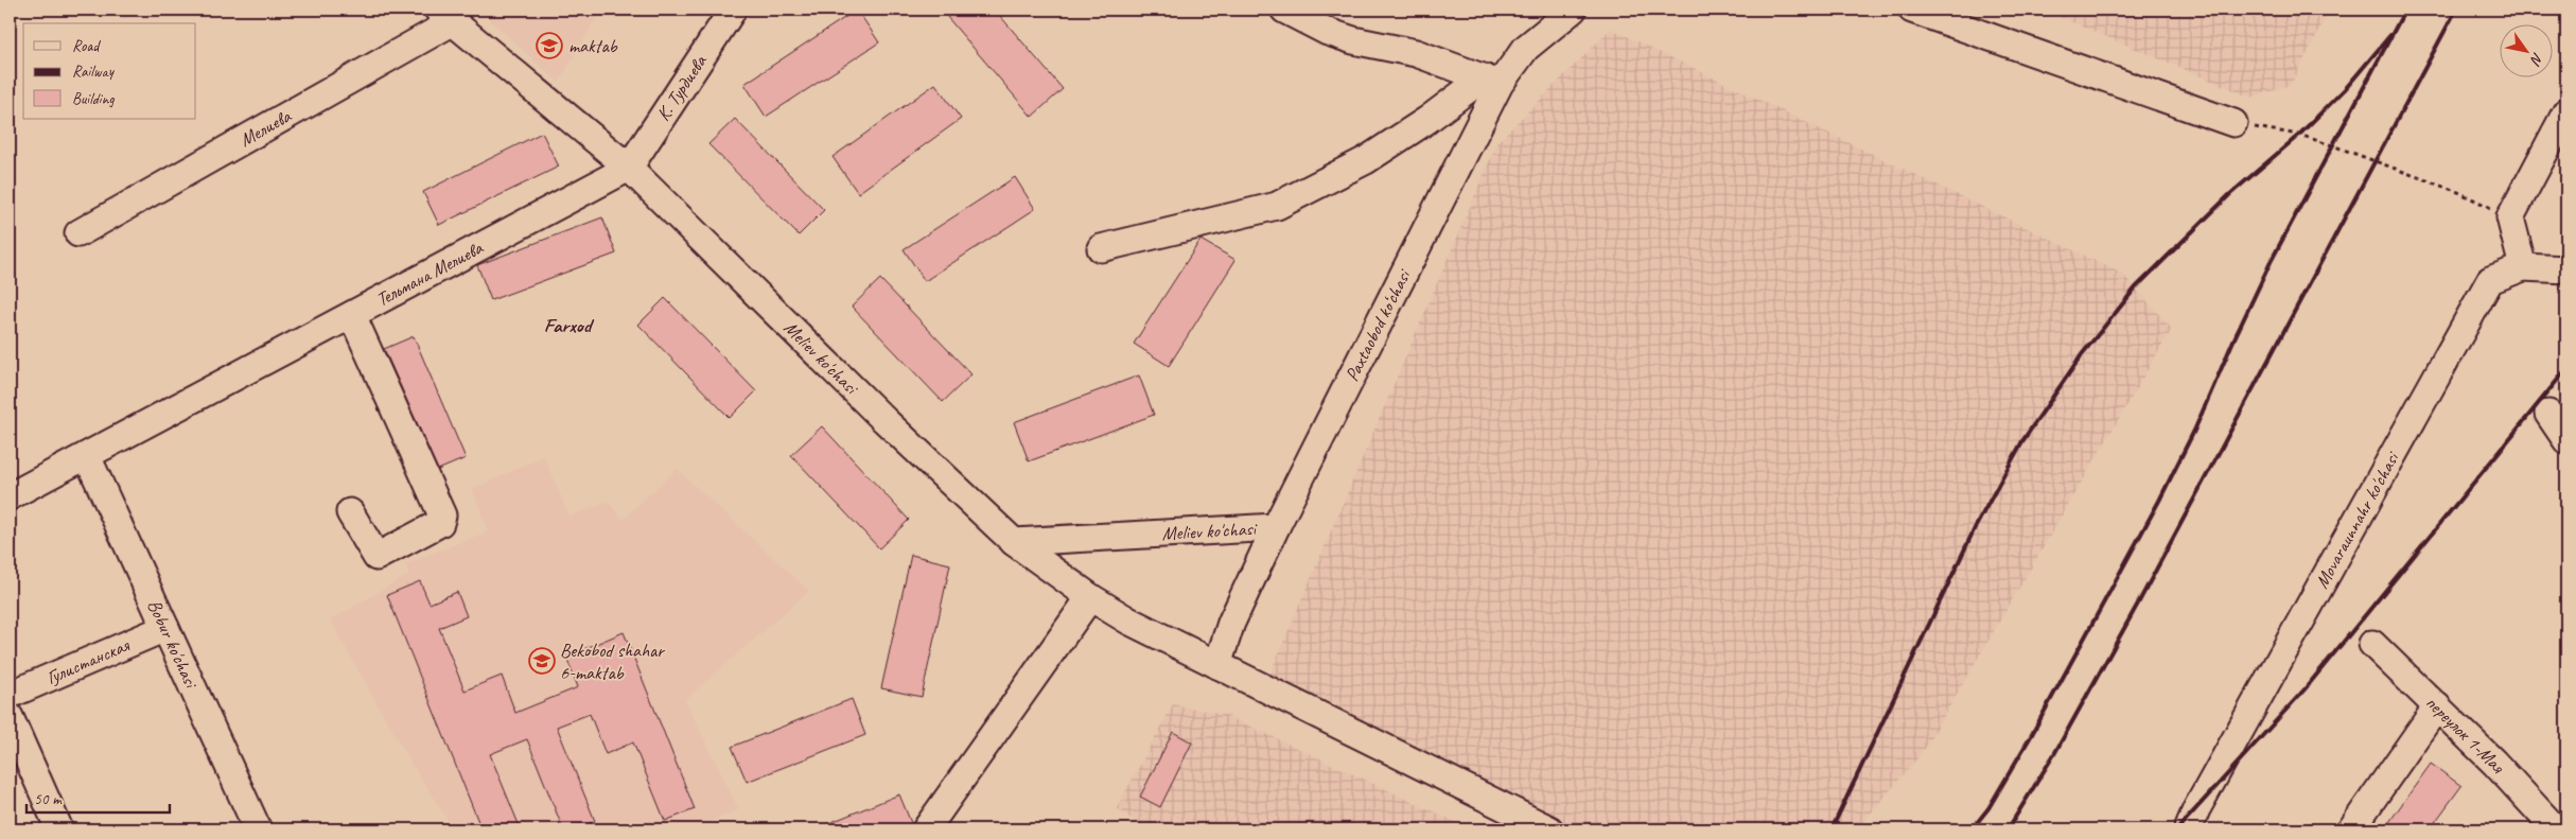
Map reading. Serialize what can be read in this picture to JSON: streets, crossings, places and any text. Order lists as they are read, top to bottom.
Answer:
{
  "streets": {
    "street": [
      "К. Турдиева",
      "Мелиева",
      "Тельмана Мелиева",
      "Paxtaobod ko‘chasi",
      "Meliev ko'chasi",
      "Movaraunnahr ko'chasi",
      "Bobur ko'chasi",
      "Гулистанская",
      "переулок 1-Мая"
    ]
  },
  "crossings": [
    ["К. Турдиева", "Тельмана Мелиева"],
    ["К. Турдиева", "Meliev ko'chasi"],
    ["Тельмана Мелиева", "Meliev ko'chasi"],
    ["Тельмана Мелиева", "Bobur ko'chasi"],
    ["Paxtaobod ko‘chasi", "Meliev ko'chasi"],
    ["Bobur ko'chasi", "Гулистанская"]
  ],
  "districts": ["Farxod"],
  "places": {
    "school or university": ["maktab", "Bekobod shahar 6-maktab"]
  },
  "legend": ["Road", "Railway", "Building"],
  "scale_bar": "50 m",
  "north": "bottom right"
}
